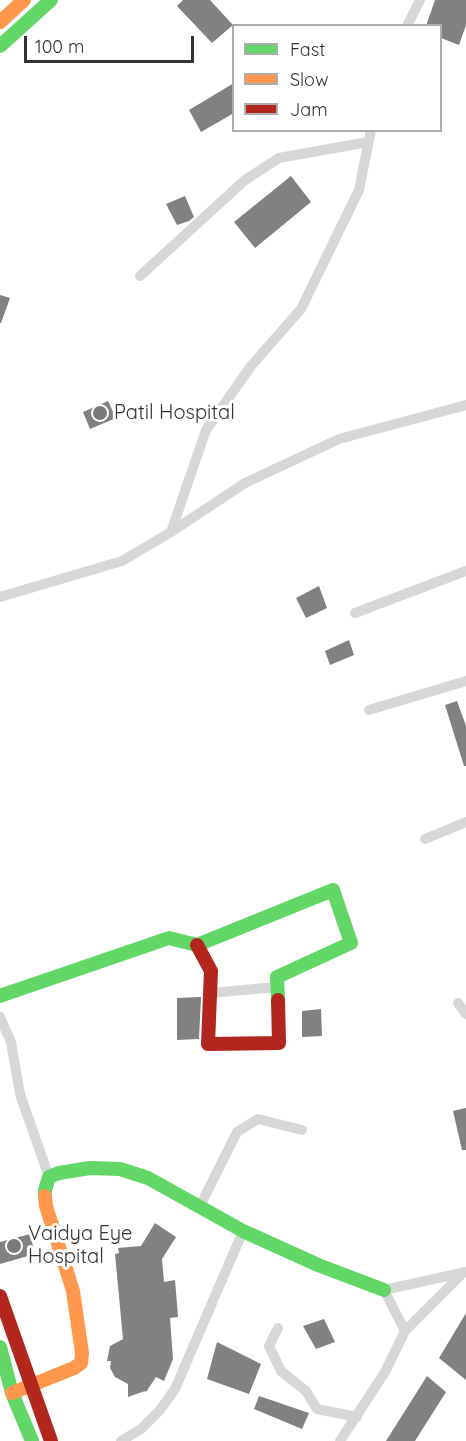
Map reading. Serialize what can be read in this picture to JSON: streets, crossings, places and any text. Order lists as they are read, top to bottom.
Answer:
{
  "places": ["Patil Hospital", "Vaidya Eye Hospital"],
  "legend": ["Fast", "Slow", "Jam"],
  "scale_bar": "100 m"
}
